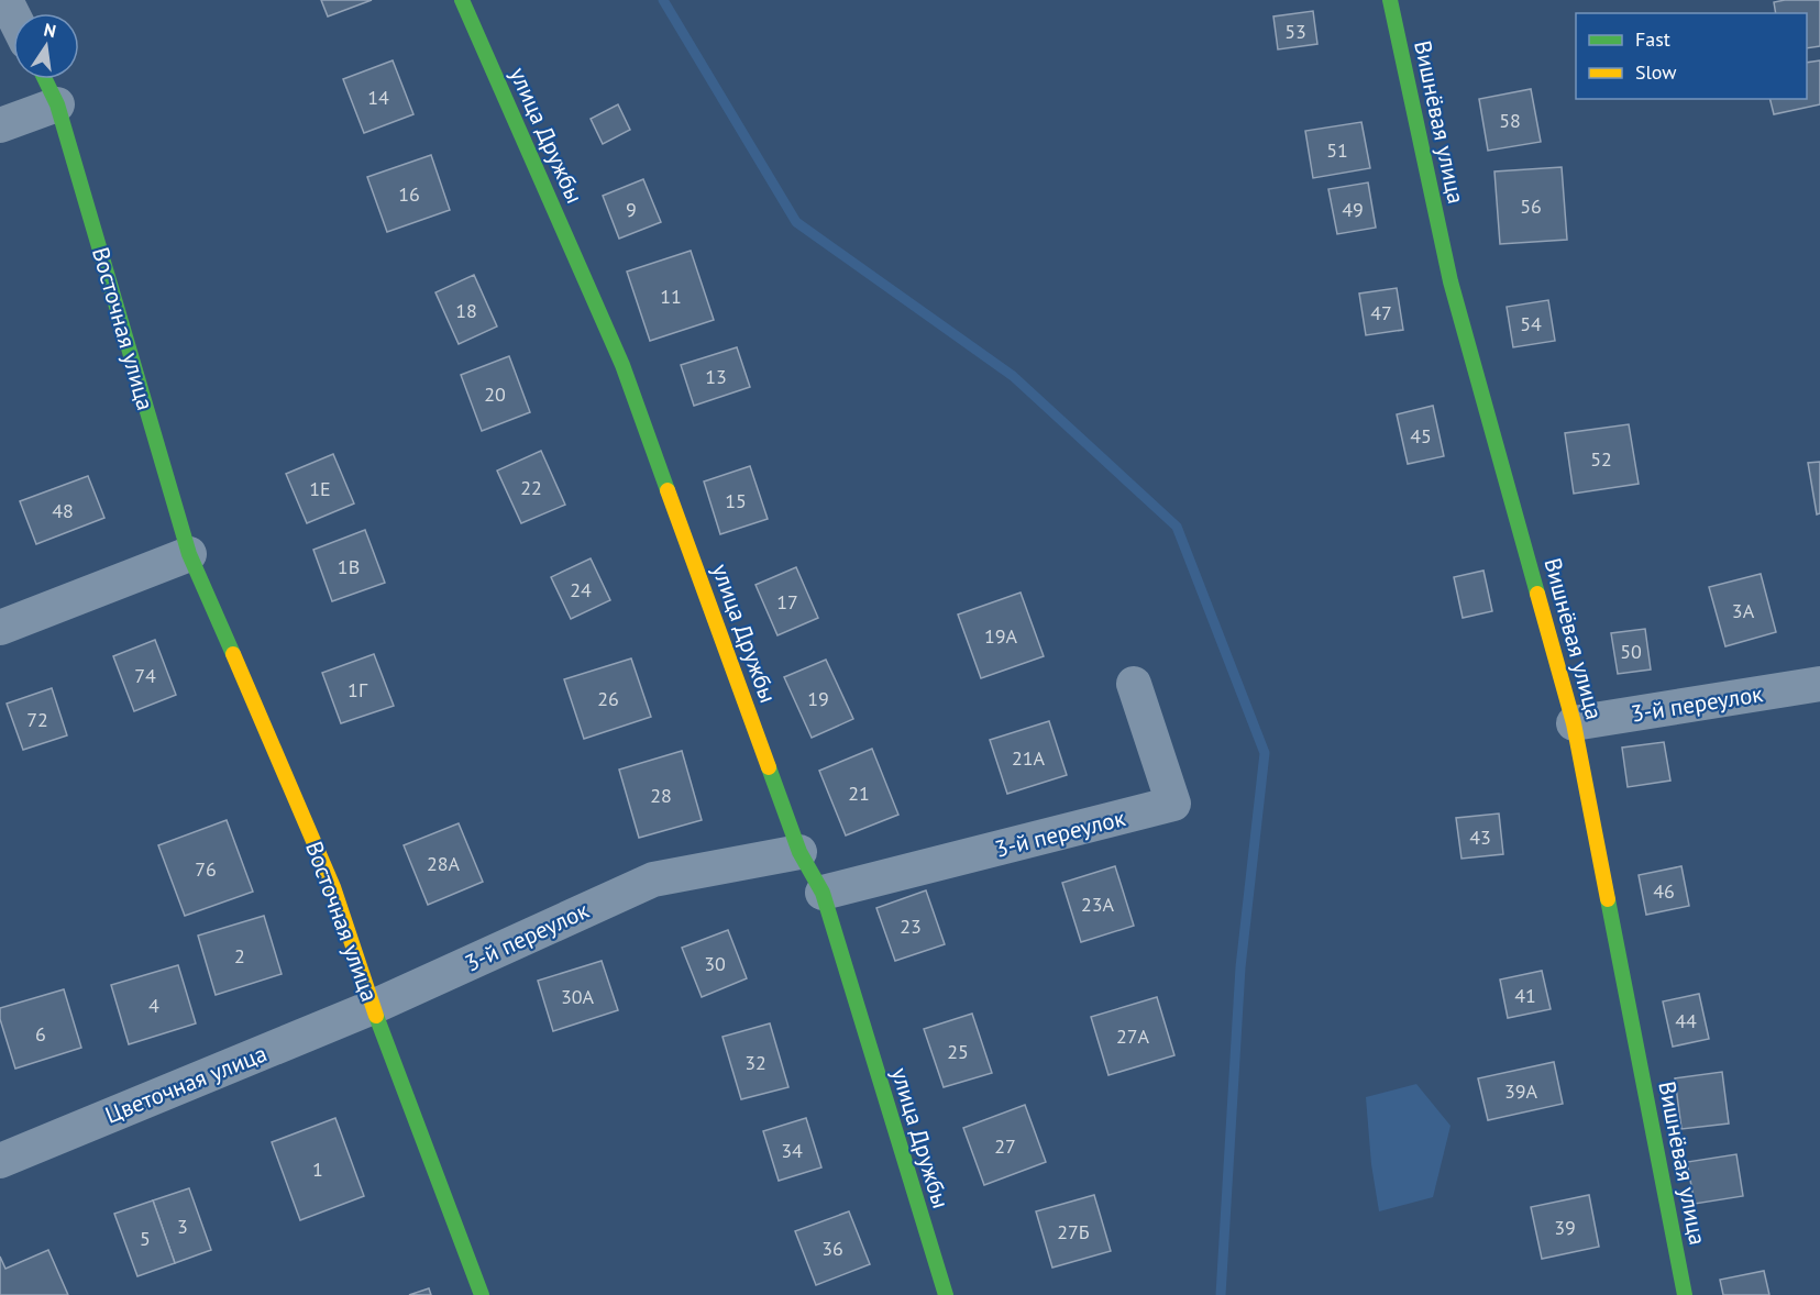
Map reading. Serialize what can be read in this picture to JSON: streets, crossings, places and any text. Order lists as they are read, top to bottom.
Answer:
{
  "streets": {
    "street": [
      "Вишнёвая улица",
      "улица Дружбы",
      "Восточная улица",
      "3-й переулок",
      "Цветочная улица"
    ]
  },
  "crossings": [
    ["Вишнёвая улица", "3-й переулок"],
    ["улица Дружбы", "3-й переулок"],
    ["Восточная улица", "3-й переулок"],
    ["Восточная улица", "Цветочная улица"],
    ["3-й переулок", "Цветочная улица"]
  ],
  "house_numbers": [
    "53",
    "14",
    "58",
    "51",
    "16",
    "56",
    "9",
    "49",
    "11",
    "18",
    "47",
    "54",
    "13",
    "20",
    "45",
    "52",
    "22",
    "1Е",
    "15",
    "48",
    "1В",
    "24",
    "17",
    "3А",
    "19А",
    "50",
    "74",
    "1Г",
    "26",
    "19",
    "72",
    "21А",
    "21",
    "28",
    "43",
    "28А",
    "76",
    "46",
    "23А",
    "23",
    "2",
    "30",
    "41",
    "30А",
    "4",
    "44",
    "6",
    "27А",
    "25",
    "32",
    "39А",
    "27",
    "34",
    "1",
    "3",
    "39",
    "27Б",
    "5",
    "36"
  ],
  "legend": ["Fast", "Slow"],
  "north": "top"
}
